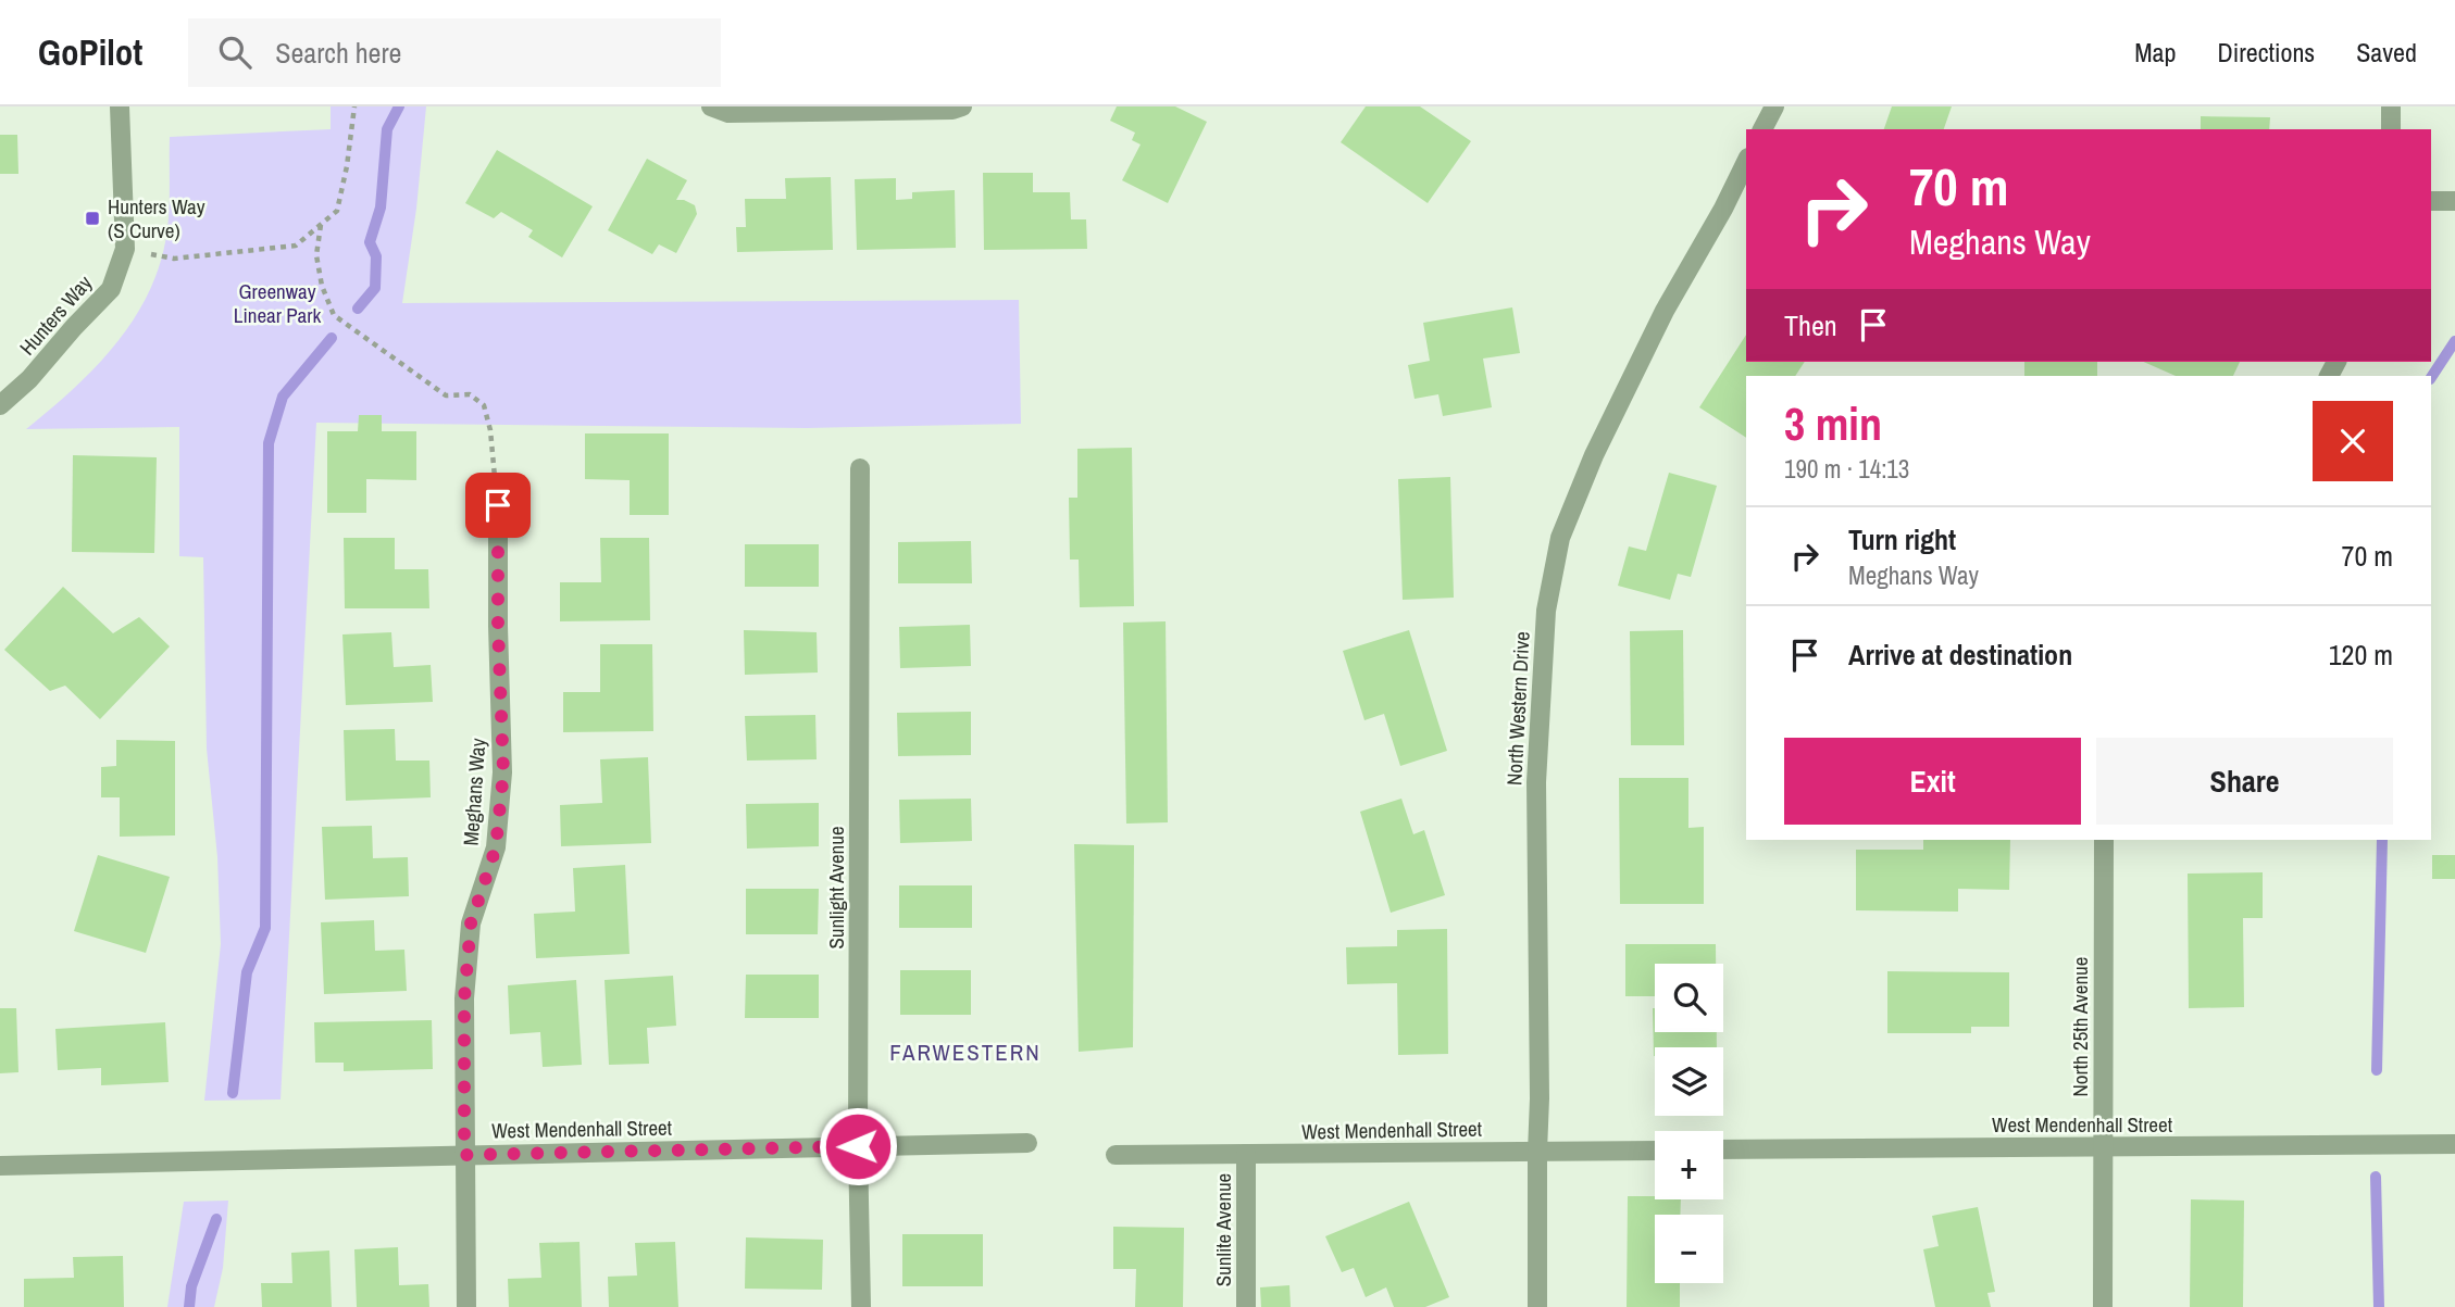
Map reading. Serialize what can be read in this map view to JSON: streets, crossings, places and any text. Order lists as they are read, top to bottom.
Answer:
{
  "streets": {
    "street": [
      "Hunters Way",
      "North Western Drive",
      "Meghans Way",
      "Sunlight Avenue",
      "North 25th Avenue",
      "West Mendenhall Street",
      "Sunlite Avenue"
    ]
  },
  "crossings": [
    ["North Western Drive", "West Mendenhall Street"],
    ["Meghans Way", "West Mendenhall Street"],
    ["Sunlight Avenue", "West Mendenhall Street"],
    ["North 25th Avenue", "West Mendenhall Street"],
    ["West Mendenhall Street", "Sunlite Avenue"]
  ],
  "districts": ["FARWESTERN"],
  "parks": ["Greenway Linear Park"],
  "places": {
    "transit": ["Hunters Way (S Curve)"]
  },
  "page": {
    "header": "GoPilot",
    "search": "Search here",
    "nav": ["Map", "Directions", "Saved"],
    "turn": ["70 m", "Meghans Way"],
    "then": "Then",
    "heading": ["3 min", "190 m · 14:13"],
    "list": [
      {
        "name": "Turn right",
        "note": "Meghans Way",
        "value": "70 m"
      },
      {
        "name": "Arrive at destination",
        "value": "120 m"
      }
    ],
    "buttons": ["Exit", "Share"],
    "map_buttons": ["+", "−"]
  }
}
